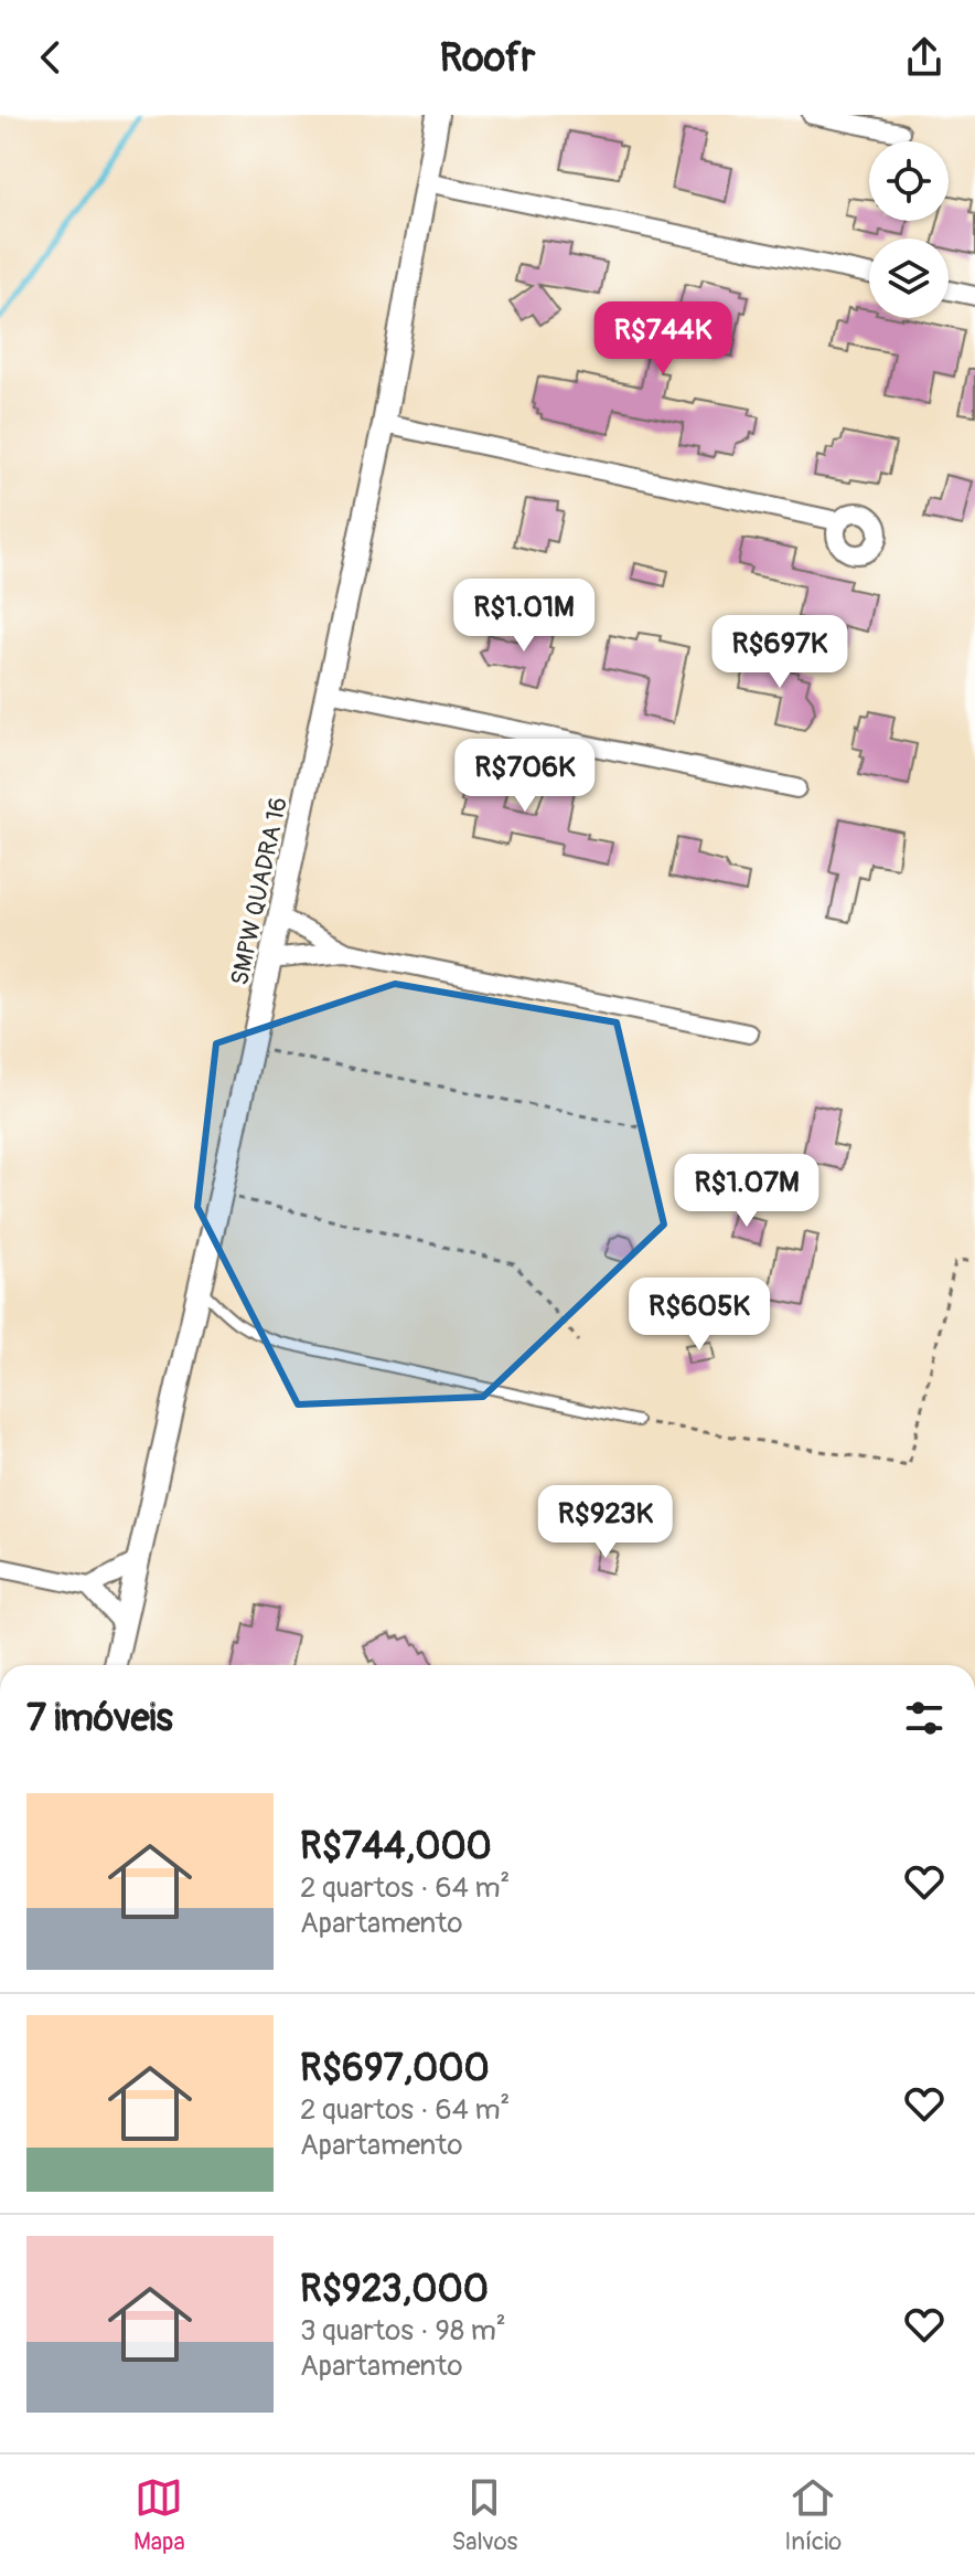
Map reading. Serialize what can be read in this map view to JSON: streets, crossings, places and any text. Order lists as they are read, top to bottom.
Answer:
{
  "streets": {
    "street": ["SMPW QUADRA 16"]
  },
  "page": {
    "header": "Roofr",
    "price": [
      "R$744K",
      "R$1.01M",
      "R$697K",
      "R$706K",
      "R$1.07M",
      "R$605K",
      "R$923K"
    ],
    "heading": "7 imóveis",
    "list": [
      {
        "name": "R$744,000",
        "note": "2 quartos · 64 m² · Apartamento"
      },
      {
        "name": "R$697,000",
        "note": "2 quartos · 64 m² · Apartamento"
      },
      {
        "name": "R$923,000",
        "note": "3 quartos · 98 m² · Apartamento"
      }
    ],
    "tabs": ["Mapa", "Salvos", "Início"]
  }
}
